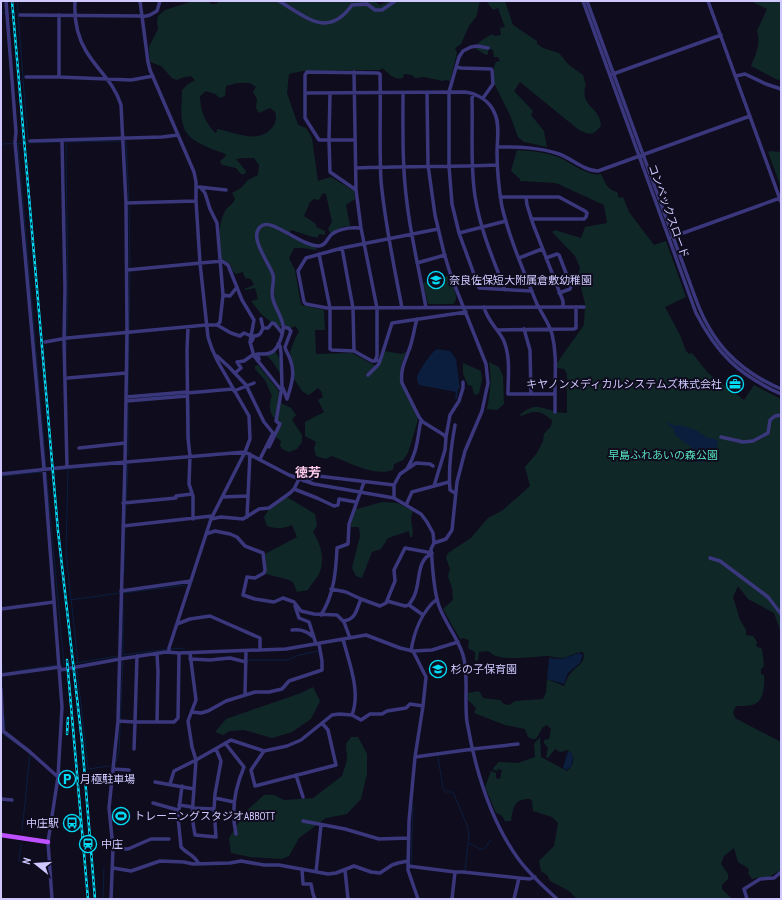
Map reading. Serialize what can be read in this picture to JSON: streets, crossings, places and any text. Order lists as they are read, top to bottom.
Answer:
{
  "streets": {
    "street": ["コンベックスロード"]
  },
  "districts": ["徳芳"],
  "parks": ["早島ふれあいの森公園"],
  "places": {
    "school or university": ["奈良佐保短大附属倉敷幼稚園", "杉の子保育園"],
    "office": ["キヤノンメディカルシステムズ株式会社"],
    "parking": ["月極駐車場"],
    "sports": ["トレーニングスタジオABBOTT"],
    "bus stop": ["中庄駅"],
    "station": ["中庄"]
  },
  "north": "left"
}
